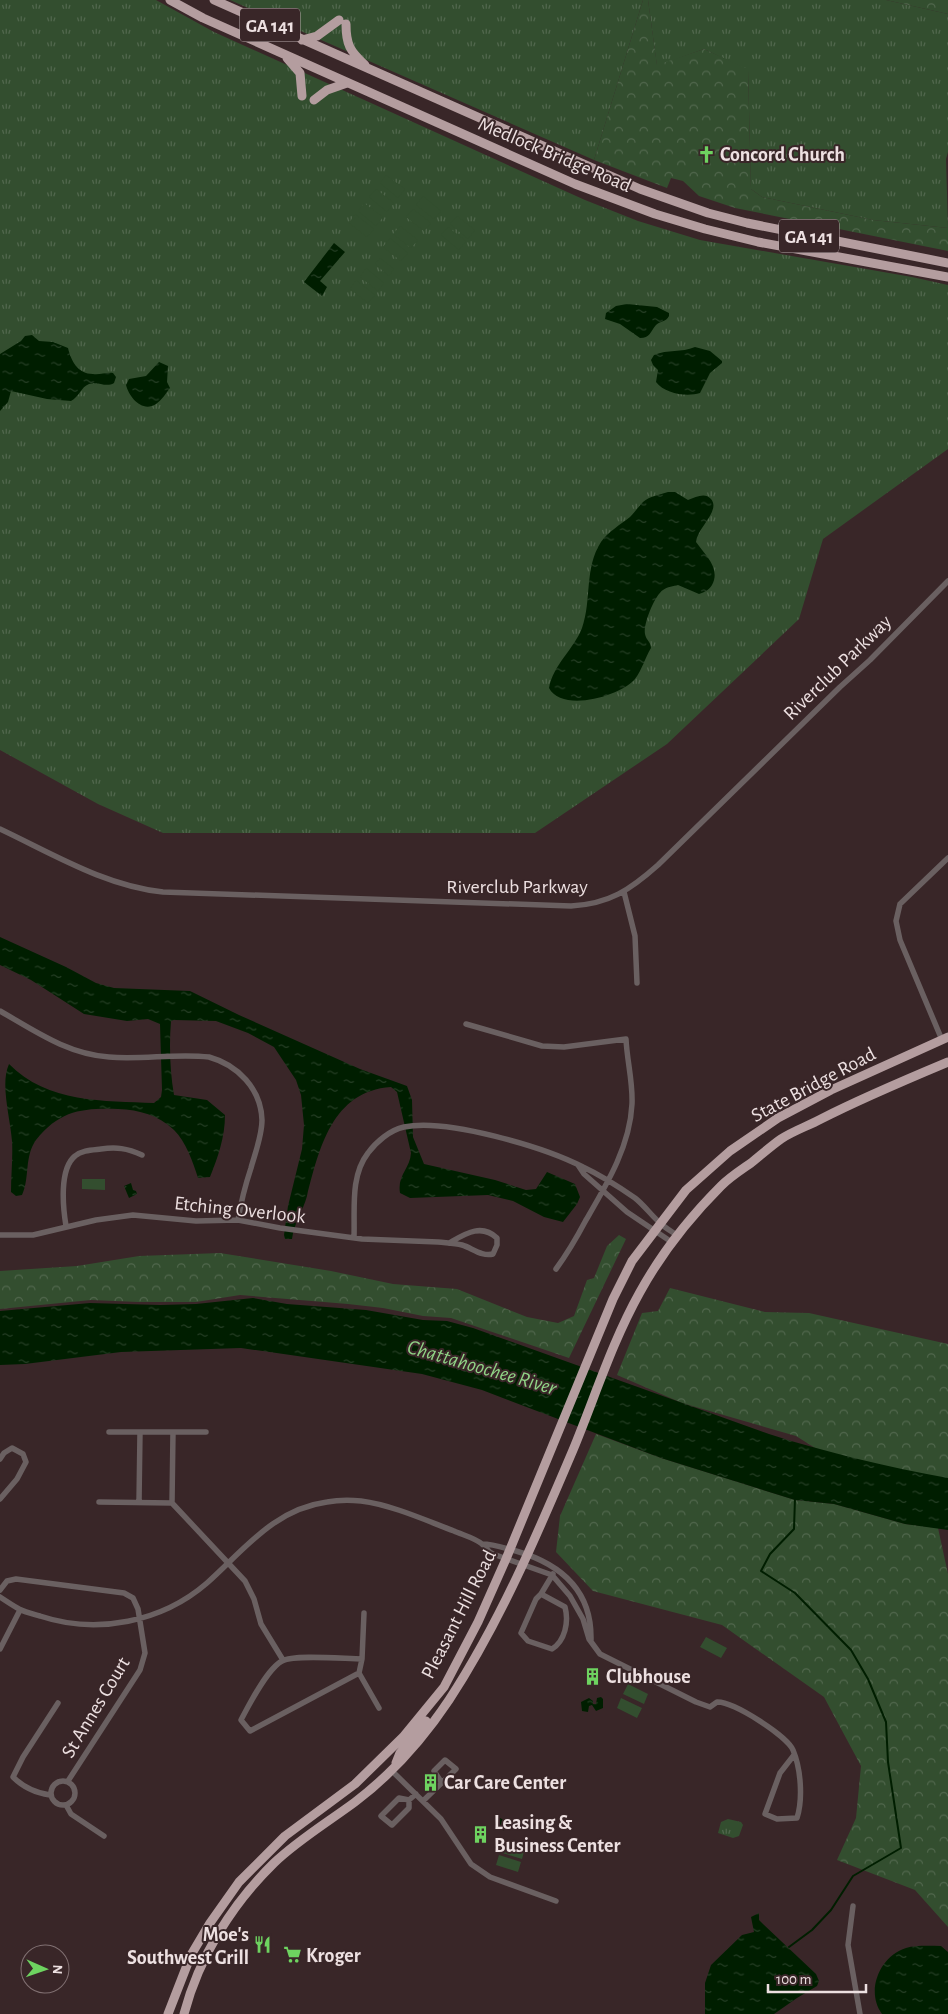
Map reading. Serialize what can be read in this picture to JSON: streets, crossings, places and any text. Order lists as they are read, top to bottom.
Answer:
{
  "streets": {
    "highway": [
      "GA 141",
      "Medlock Bridge Road",
      "State Bridge Road",
      "Pleasant Hill Road"
    ],
    "street": ["Riverclub Parkway", "Etching Overlook", "St Annes Court"]
  },
  "crossings": [
    ["State Bridge Road", "Pleasant Hill Road"]
  ],
  "water": ["Chattahoochee River"],
  "places": {
    "church": ["Concord Church"],
    "building": ["Clubhouse", "Car Care Center", "Leasing & Business Center"],
    "restaurant": ["Moe's Southwest Grill"],
    "supermarket": ["Kroger"]
  },
  "scale_bar": "100 m",
  "north": "right"
}
